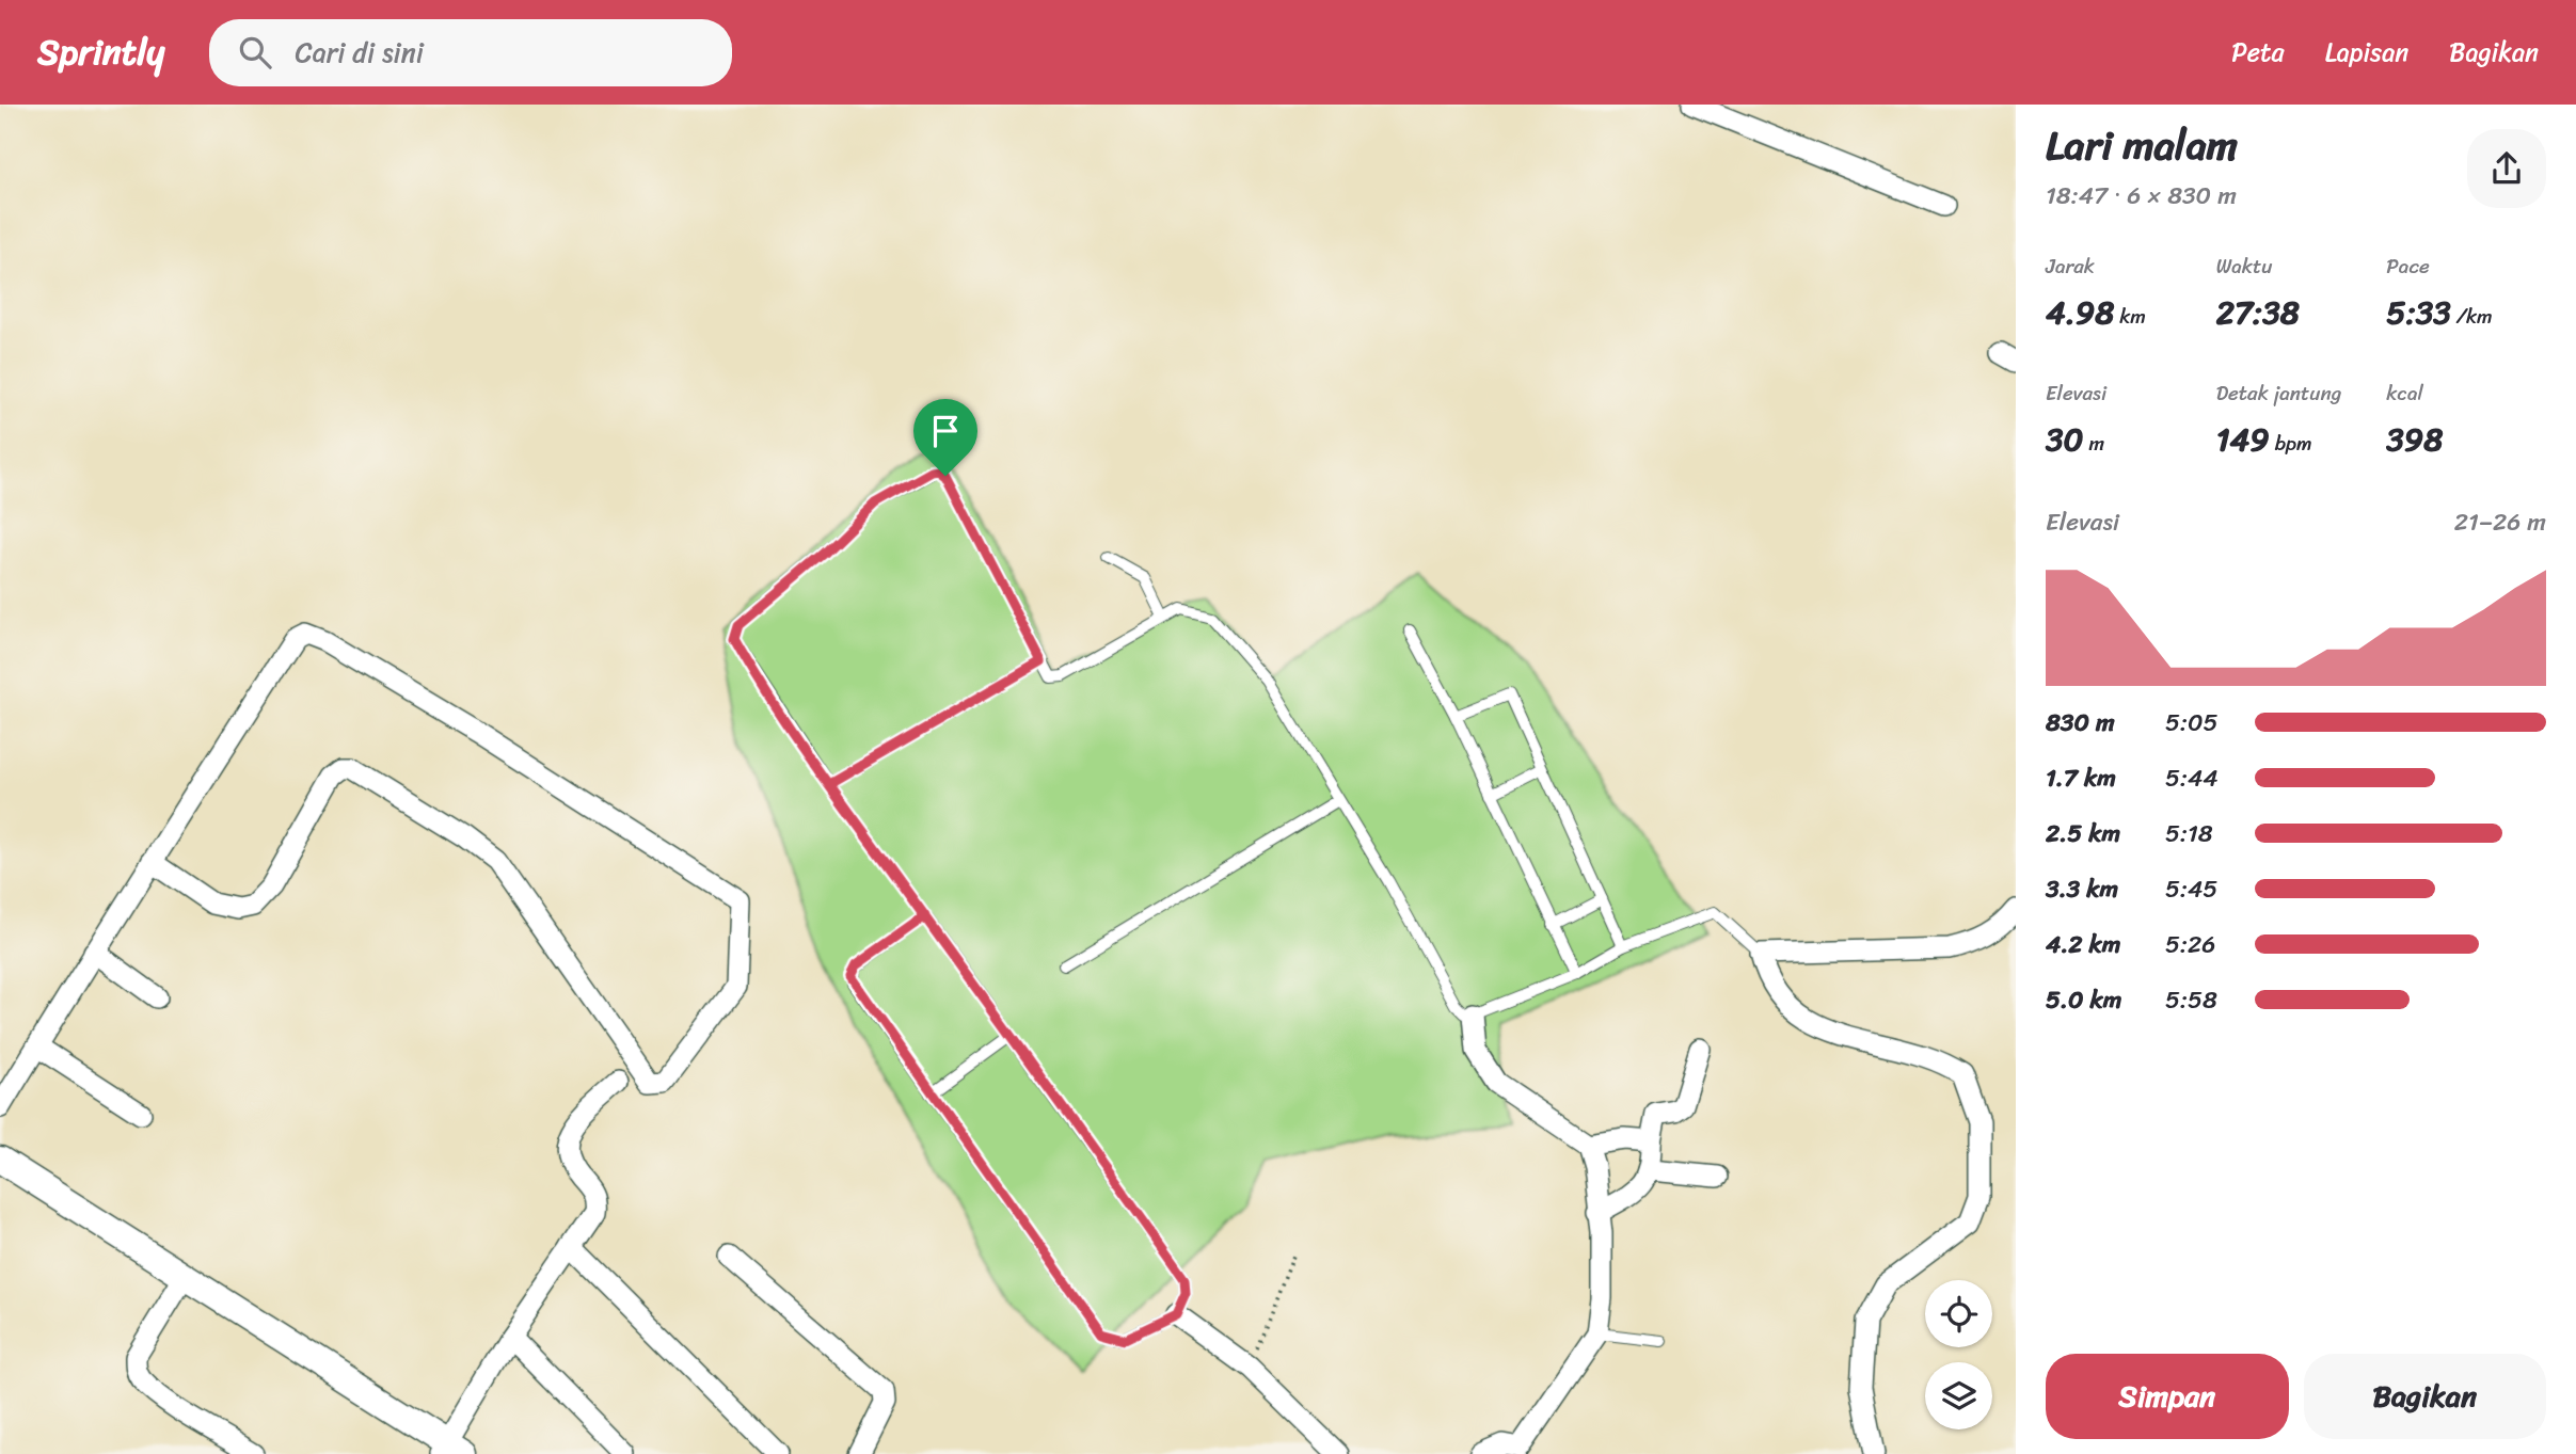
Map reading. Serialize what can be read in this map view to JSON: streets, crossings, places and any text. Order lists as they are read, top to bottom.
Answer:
{
  "page": {
    "header": "Sprintly",
    "search": "Cari di sini",
    "nav": ["Peta", "Lapisan", "Bagikan"],
    "heading": ["Lari malam", "18:47 · 6 × 830 m"],
    "stats": [
      ["Jarak", "4.98 km"],
      ["Waktu", "27:38"],
      ["Pace", "5:33 /km"],
      ["Elevasi", "30 m"],
      ["Detak jantung", "149 bpm"],
      ["kcal", "398"]
    ],
    "chart": ["Elevasi", "21–26 m"],
    "list": [
      {
        "name": "830 m",
        "note": "5:05"
      },
      {
        "name": "1.7 km",
        "note": "5:44"
      },
      {
        "name": "2.5 km",
        "note": "5:18"
      },
      {
        "name": "3.3 km",
        "note": "5:45"
      },
      {
        "name": "4.2 km",
        "note": "5:26"
      },
      {
        "name": "5.0 km",
        "note": "5:58"
      }
    ],
    "buttons": ["Simpan", "Bagikan"]
  }
}
